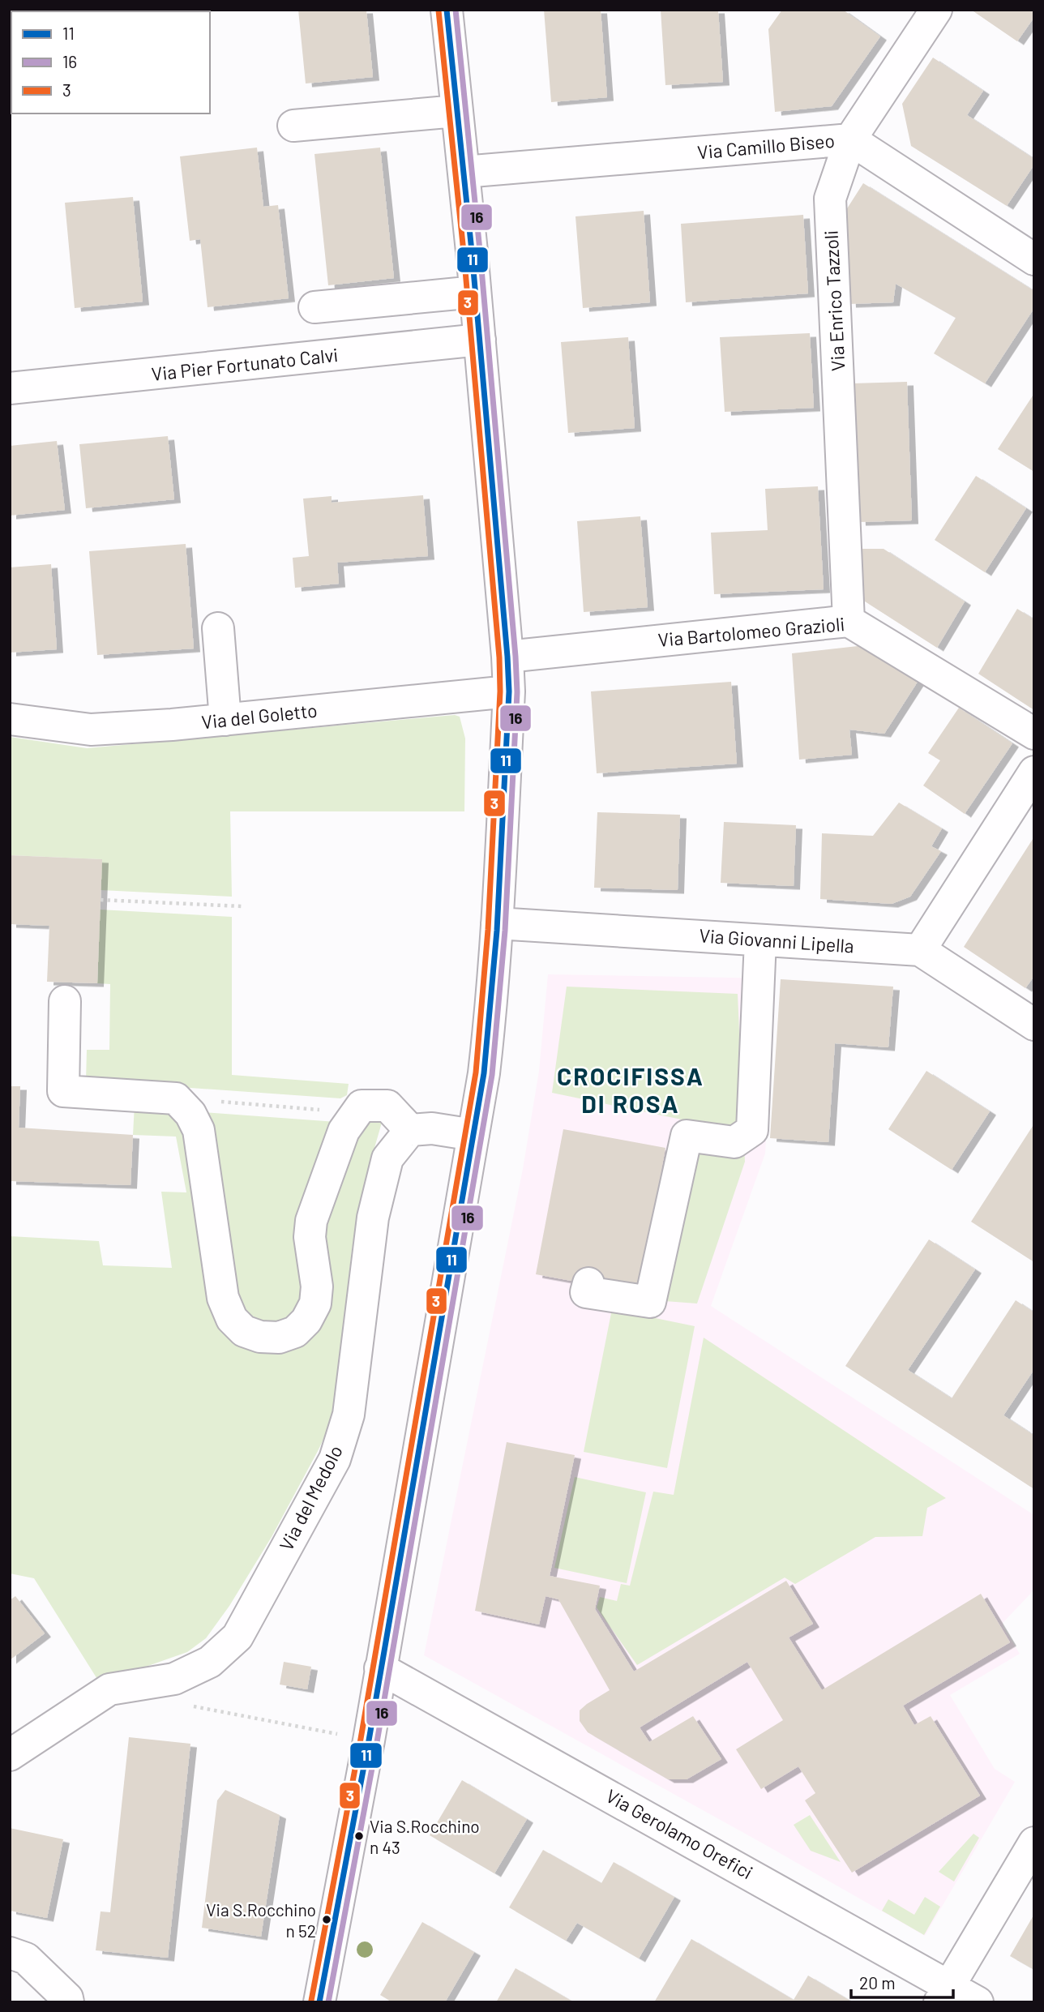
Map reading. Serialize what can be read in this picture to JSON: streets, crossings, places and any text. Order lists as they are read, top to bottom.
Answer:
{
  "streets": {
    "street": [
      "Via Camillo Biseo",
      "Via Enrico Tazzoli",
      "Via Pier Fortunato Calvi",
      "Via Bartolomeo Grazioli",
      "Via del Goletto",
      "Via Giovanni Lipella",
      "Via del Medolo",
      "Via Gerolamo Orefici"
    ]
  },
  "crossings": [
    ["Via Camillo Biseo", "Via Enrico Tazzoli"],
    ["Via Enrico Tazzoli", "Via Bartolomeo Grazioli"]
  ],
  "districts": ["CROCIFISSA DI ROSA"],
  "places": ["Via S.Rocchino n 43", "Via S.Rocchino n 52"],
  "lines": ["transit line 11", "transit line 16", "transit line 3"],
  "legend": ["11", "16", "3"],
  "scale_bar": "20 m"
}
